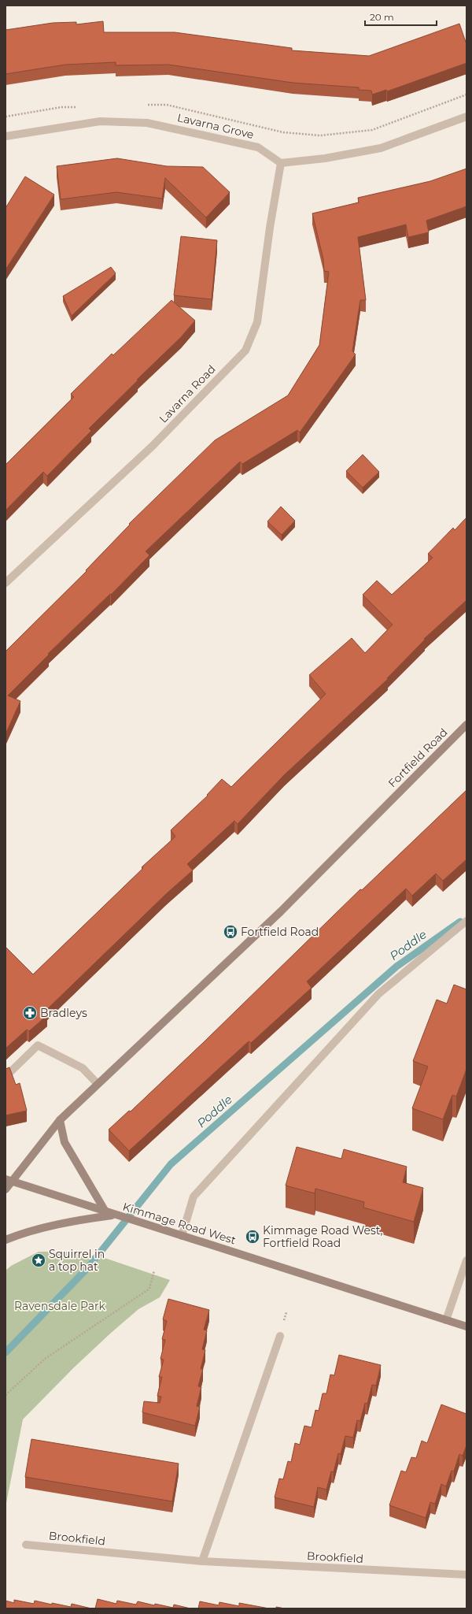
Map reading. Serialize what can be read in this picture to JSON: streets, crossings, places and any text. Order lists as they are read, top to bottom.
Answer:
{
  "streets": {
    "main road": ["Fortfield Road", "Kimmage Road West"],
    "street": ["Lavarna Grove", "Lavarna Road", "Brookfield"]
  },
  "crossings": [
    ["Lavarna Grove", "Lavarna Road"],
    ["Fortfield Road", "Kimmage Road West"]
  ],
  "water": ["Poddle"],
  "parks": ["Ravensdale Park"],
  "places": {
    "bus stop": ["Fortfield Road", "Kimmage Road West, Fortfield Road"],
    "pharmacy": ["Bradleys"],
    "place": ["Squirrel in a top hat"]
  },
  "scale_bar": "20 m"
}
